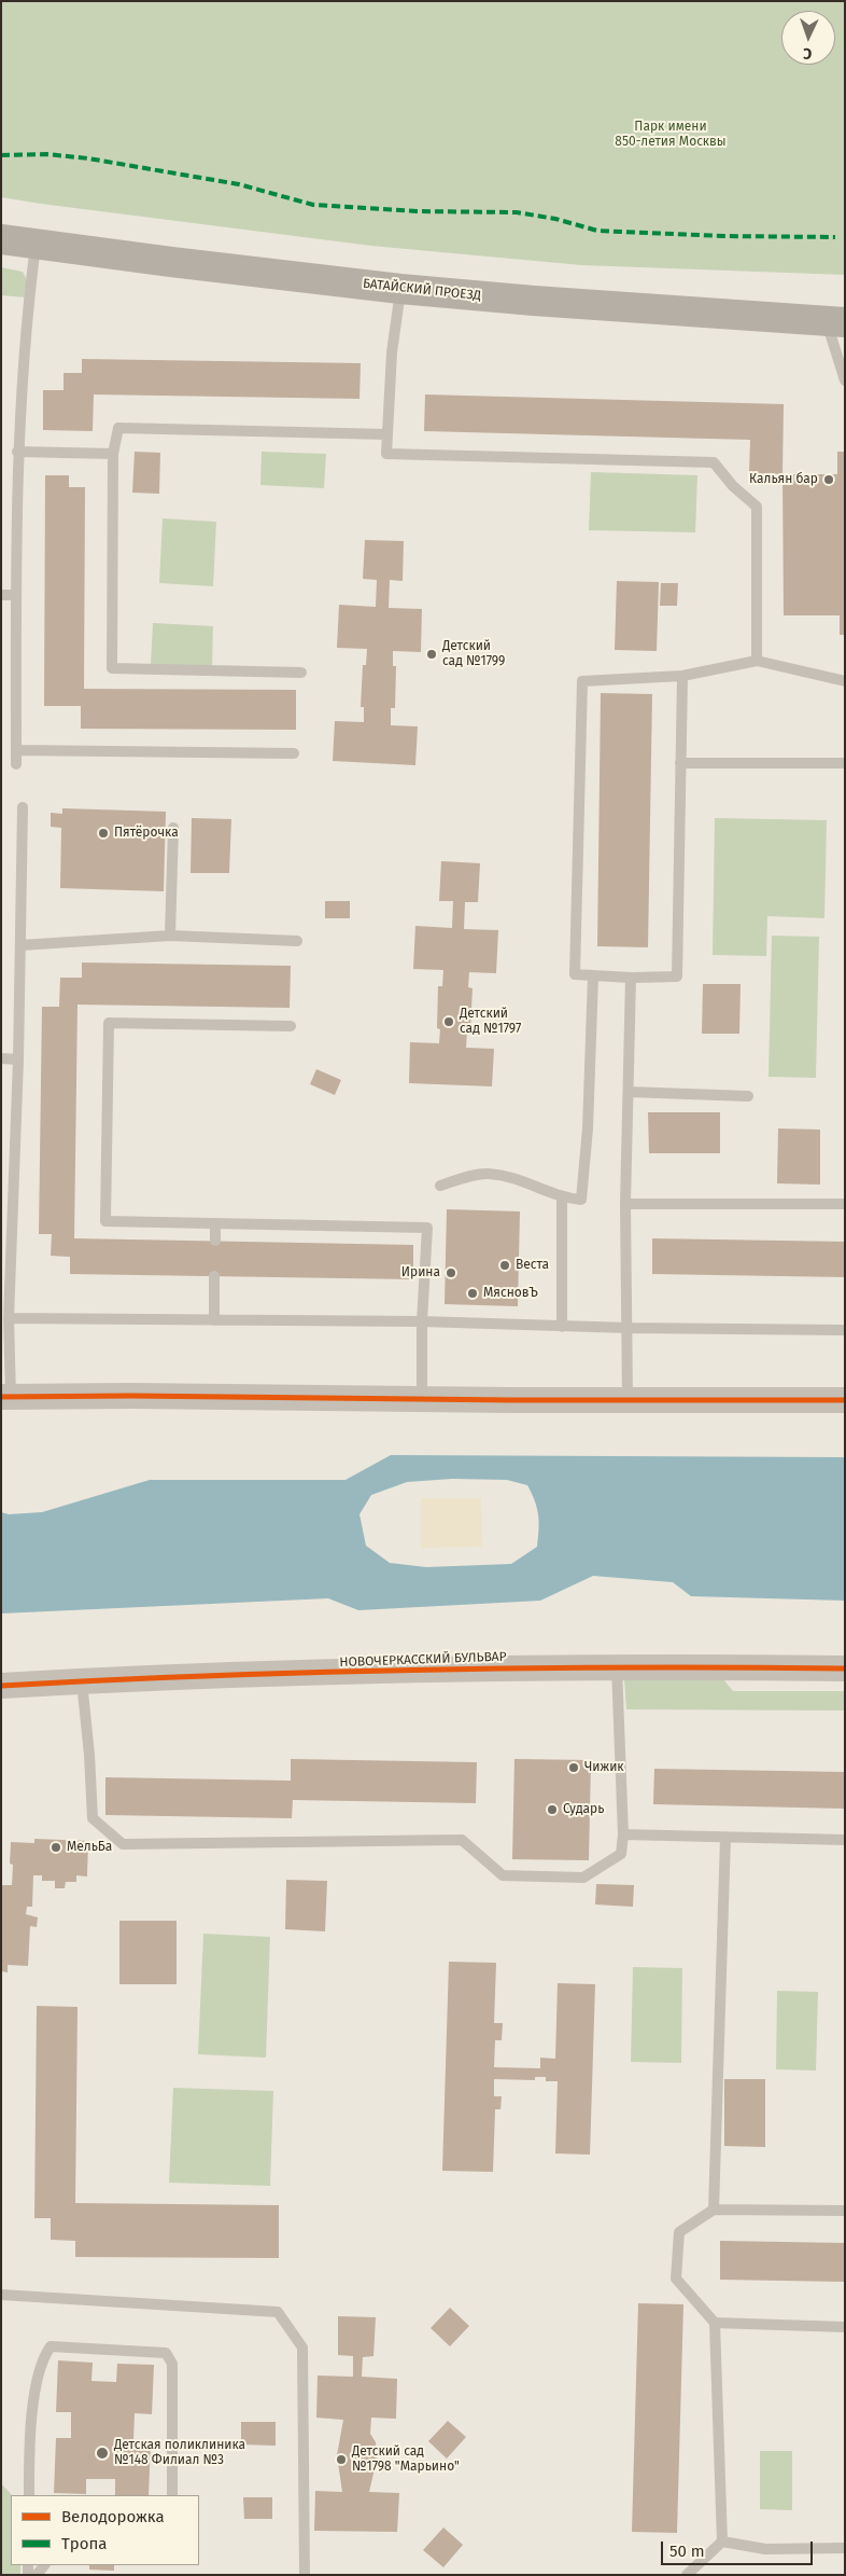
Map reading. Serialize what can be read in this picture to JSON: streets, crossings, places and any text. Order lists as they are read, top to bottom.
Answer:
{
  "streets": {
    "main road": ["БАТАЙСКИЙ ПРОЕЗД"],
    "street": ["НОВОЧЕРКАССКИЙ БУЛЬВАР"]
  },
  "parks": ["Парк имени 850-летия Москвы"],
  "places": [
    "Кальян бар",
    "Детский сад №1799",
    "Пятёрочка",
    "Детский сад №1797",
    "Веста",
    "Ирина",
    "МясновЪ",
    "Чижик",
    "Сударь",
    "МельБа",
    "Детская поликлиника №148 Филиал №3",
    "Детский сад №1798 \"Марьино\""
  ],
  "legend": ["Велодорожка", "Тропа"],
  "scale_bar": "50 m",
  "north": "bottom"
}
